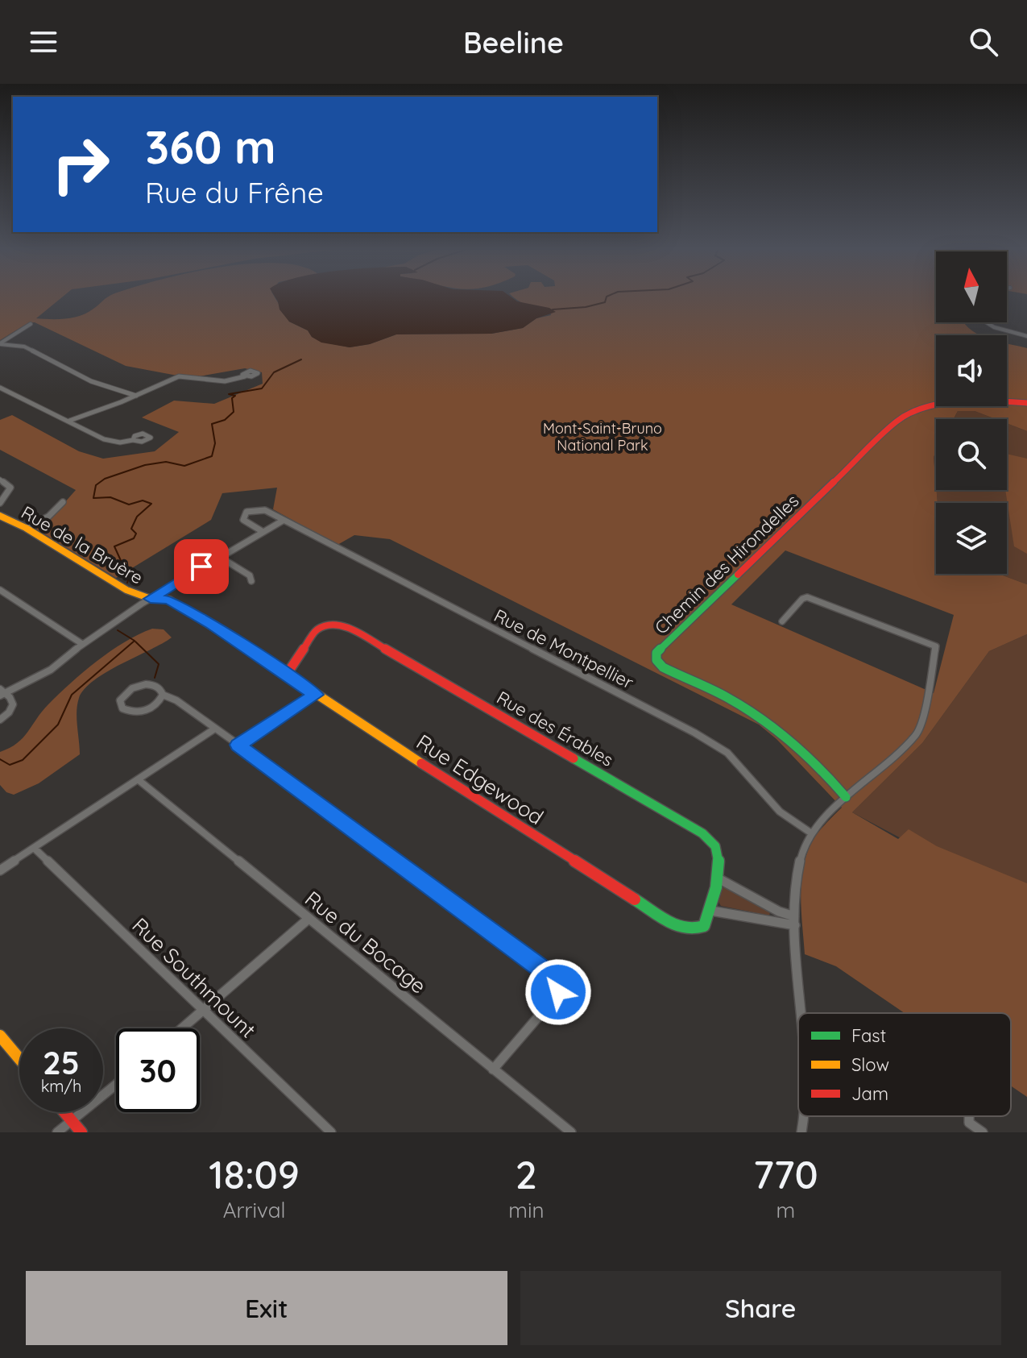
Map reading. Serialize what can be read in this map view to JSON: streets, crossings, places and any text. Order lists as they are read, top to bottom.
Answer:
{
  "streets": {
    "street": [
      "Rue de la Bruère",
      "Chemin des Hirondelles",
      "Rue de Montpellier",
      "Rue des Érables",
      "Rue Edgewood",
      "Rue du Bocage",
      "Rue Southmount"
    ]
  },
  "crossings": [
    ["Rue de la Bruère", "Rue Edgewood"],
    ["Rue des Érables", "Rue Edgewood"]
  ],
  "parks": ["Mont-Saint-Bruno National Park"],
  "legend": ["Fast", "Slow", "Jam"],
  "north": "top",
  "page": {
    "header": "Beeline",
    "turn": ["360 m", "Rue du Frêne"],
    "speed": "25 km/h",
    "limit": "30",
    "eta": [
      "18:09",
      "Arrival",
      "2",
      "min",
      "770",
      "m"
    ],
    "buttons": ["Exit", "Share"]
  }
}
